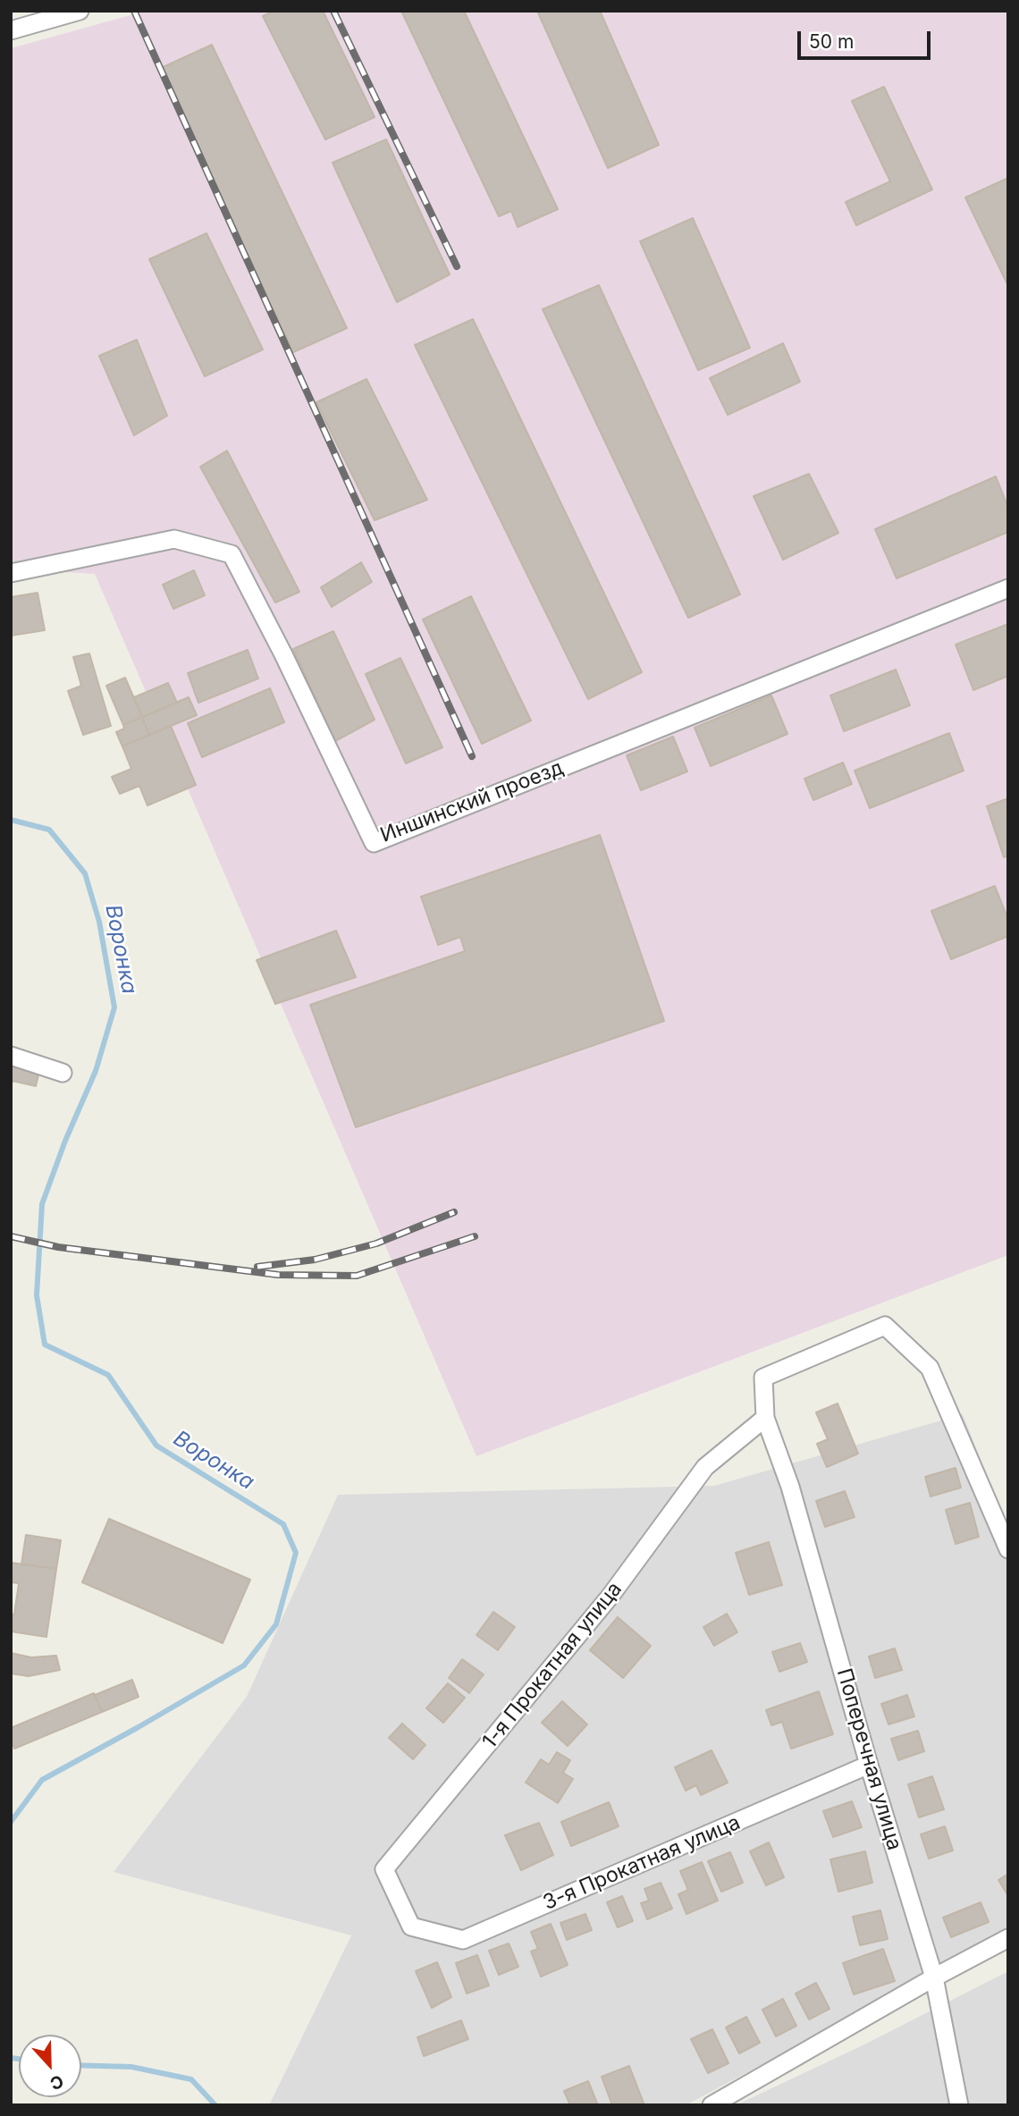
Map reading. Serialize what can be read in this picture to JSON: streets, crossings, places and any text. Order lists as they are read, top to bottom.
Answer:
{
  "streets": {
    "street": [
      "Иншинский проезд",
      "1-я Прокатная улица",
      "Поперечная улица",
      "3-я Прокатная улица"
    ]
  },
  "crossings": [
    ["1-я Прокатная улица", "Поперечная улица"],
    ["1-я Прокатная улица", "3-я Прокатная улица"],
    ["Поперечная улица", "3-я Прокатная улица"]
  ],
  "water": ["Воронка"],
  "scale_bar": "50 m",
  "north": "bottom"
}
